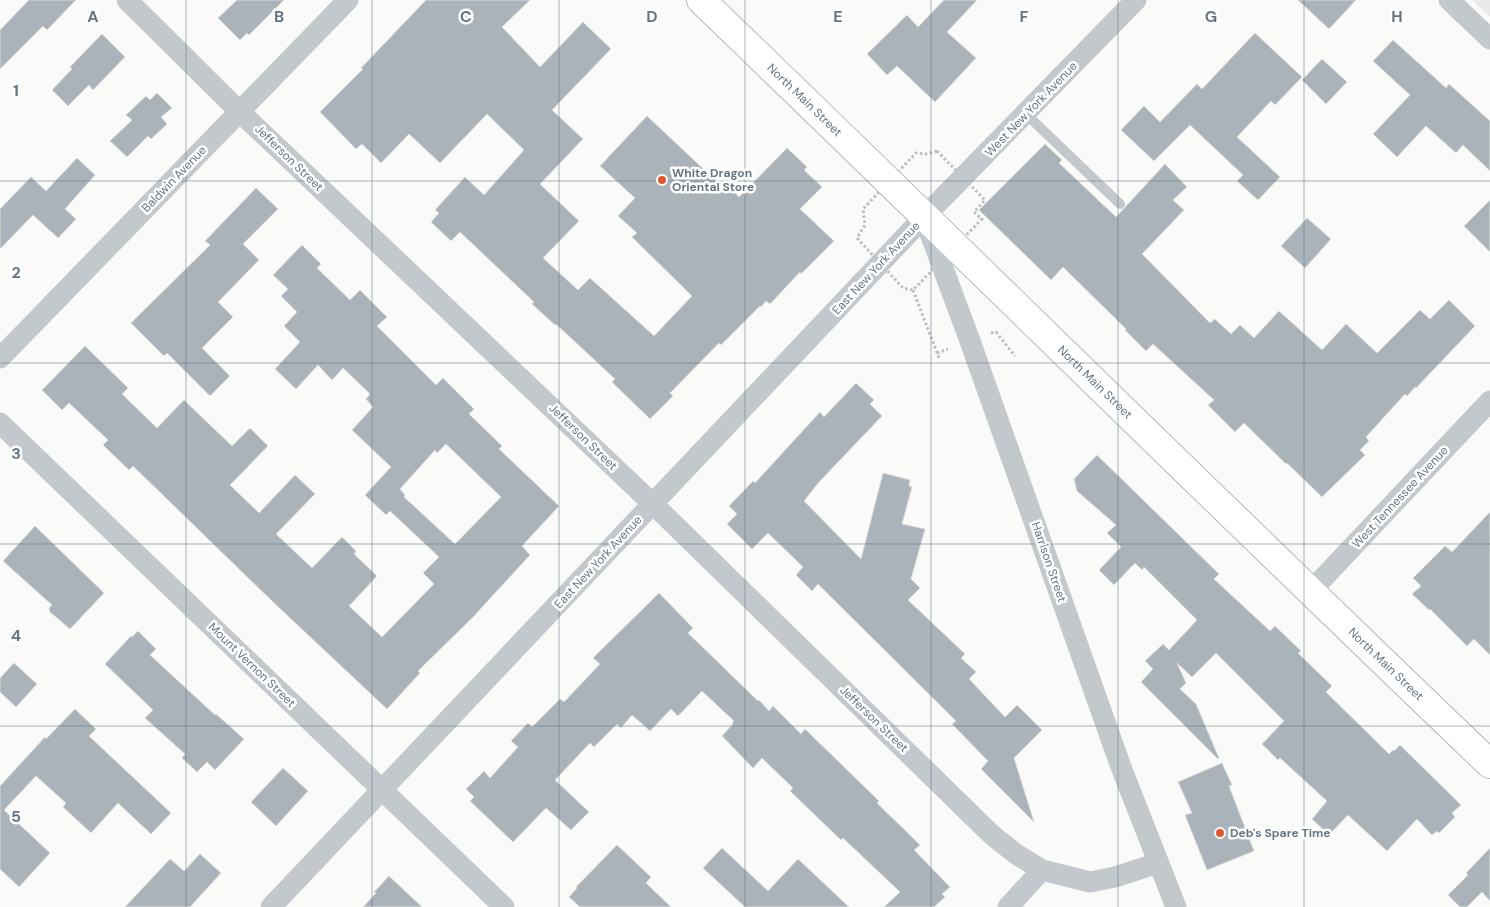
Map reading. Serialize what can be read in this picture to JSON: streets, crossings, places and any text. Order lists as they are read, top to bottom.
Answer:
{
  "streets": {
    "main road": ["North Main Street"],
    "street": [
      "West New York Avenue",
      "Jefferson Street",
      "Baldwin Avenue",
      "East New York Avenue",
      "West Tennessee Avenue",
      "Harrison Street",
      "Mount Vernon Street"
    ]
  },
  "crossings": [
    ["North Main Street", "West New York Avenue"],
    ["North Main Street", "East New York Avenue"],
    ["North Main Street", "West Tennessee Avenue"],
    ["North Main Street", "Harrison Street"],
    ["West New York Avenue", "East New York Avenue"],
    ["West New York Avenue", "Harrison Street"],
    ["Jefferson Street", "Baldwin Avenue"],
    ["Jefferson Street", "East New York Avenue"],
    ["Jefferson Street", "Harrison Street"],
    ["East New York Avenue", "Harrison Street"],
    ["East New York Avenue", "Mount Vernon Street"]
  ],
  "places": ["White Dragon Oriental Store", "Deb's Spare Time"],
  "grid": {
    "columns": [
      "A",
      "B",
      "C",
      "D",
      "E",
      "F",
      "G",
      "H"
    ],
    "rows": [
      "1",
      "2",
      "3",
      "4",
      "5"
    ]
  }
}
